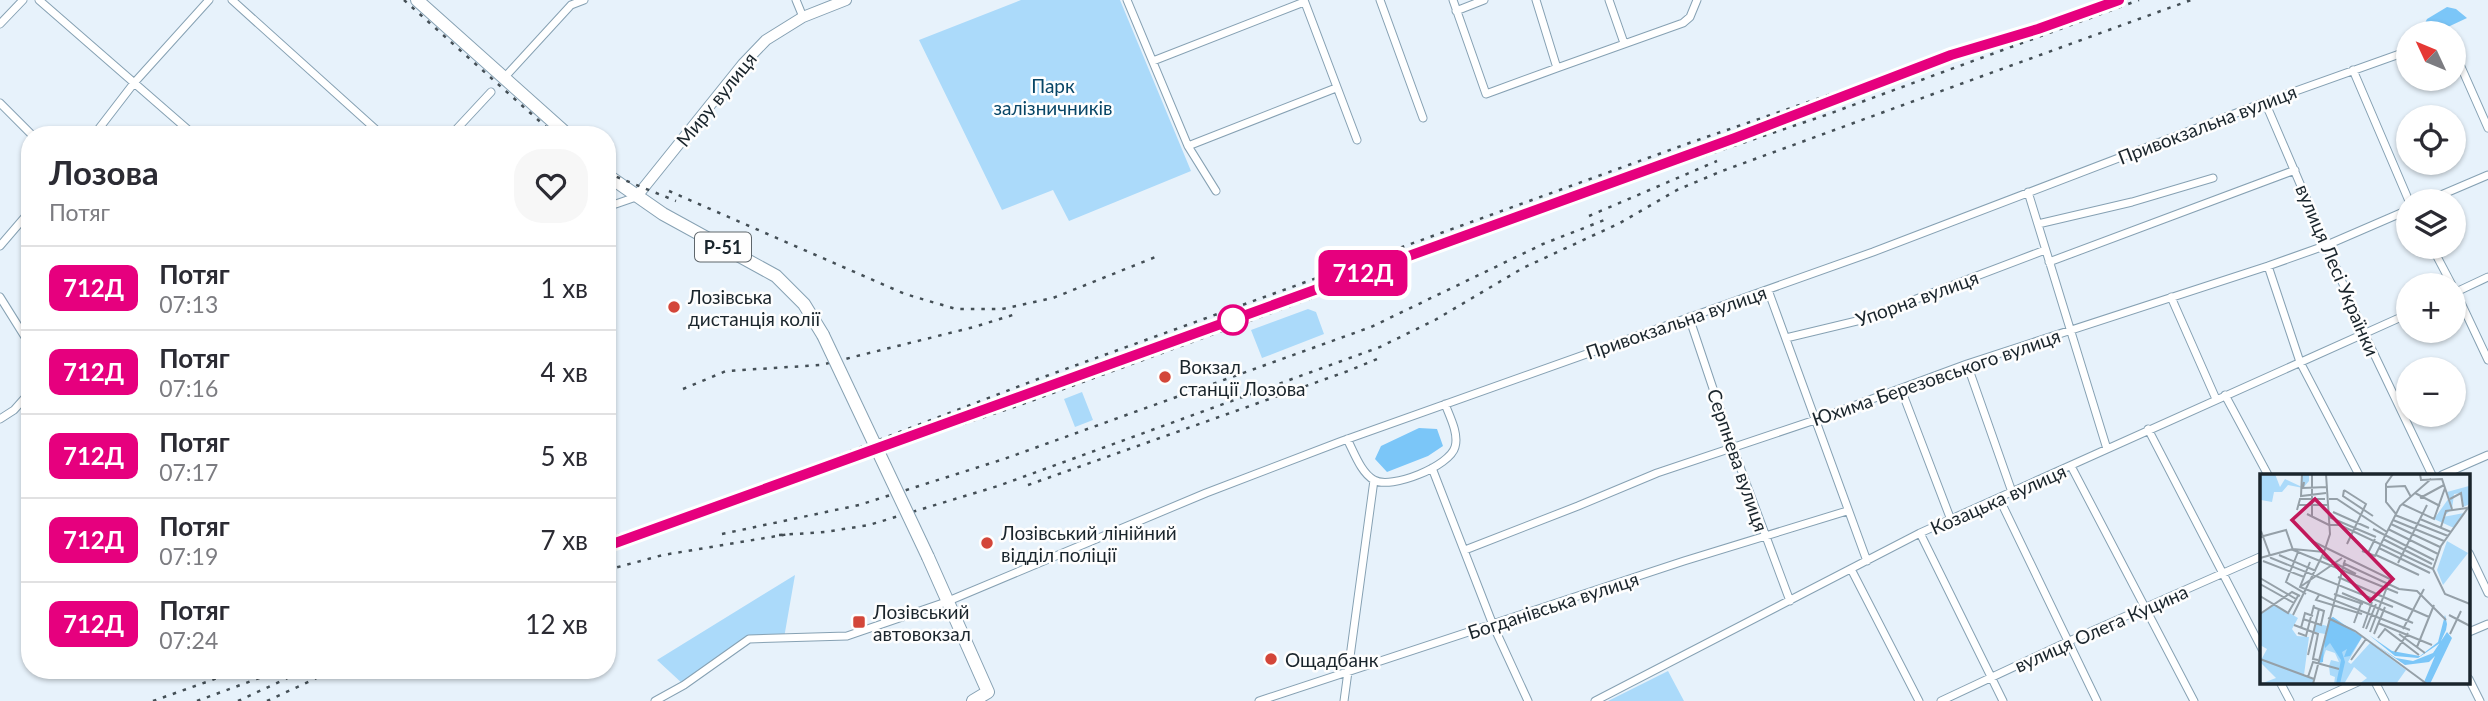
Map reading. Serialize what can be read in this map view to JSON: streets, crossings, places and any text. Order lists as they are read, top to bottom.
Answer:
{
  "streets": {
    "main road": ["Миру вулиця", "Р-51"],
    "street": [
      "Привокзальна вулиця",
      "вулиця Лесі Українки",
      "Упорна вулиця",
      "Юхима Березовського вулиця",
      "Серпнева вулиця",
      "Козацька вулиця",
      "Богданівська вулиця",
      "вулиця Олега Куцина"
    ]
  },
  "crossings": [
    ["Миру вулиця", "Р-51"],
    ["Привокзальна вулиця", "Р-51"],
    ["Привокзальна вулиця", "вулиця Лесі Українки"],
    ["Привокзальна вулиця", "Серпнева вулиця"],
    ["вулиця Лесі Українки", "Юхима Березовського вулиця"],
    ["вулиця Лесі Українки", "Козацька вулиця"],
    ["Юхима Березовського вулиця", "Серпнева вулиця"],
    ["Серпнева вулиця", "Козацька вулиця"],
    ["Серпнева вулиця", "Богданівська вулиця"]
  ],
  "parks": ["Парк залізничників"],
  "places": {
    "other": [
      "Лозівська дистанція колії",
      "Вокзал станції Лозова",
      "Лозівський лінійний відділ поліції",
      "Ощадбанк"
    ],
    "transit": ["Лозівський автовокзал"]
  },
  "north": "top left",
  "page": {
    "on_map": "712Д",
    "map_buttons": ["+", "−"],
    "heading": ["Лозова", "Потяг"],
    "list": [
      {
        "mark": "712Д",
        "name": "Потяг",
        "note": "07:13",
        "value": "1 хв"
      },
      {
        "mark": "712Д",
        "name": "Потяг",
        "note": "07:16",
        "value": "4 хв"
      },
      {
        "mark": "712Д",
        "name": "Потяг",
        "note": "07:17",
        "value": "5 хв"
      },
      {
        "mark": "712Д",
        "name": "Потяг",
        "note": "07:19",
        "value": "7 хв"
      },
      {
        "mark": "712Д",
        "name": "Потяг",
        "note": "07:24",
        "value": "12 хв"
      }
    ]
  }
}
